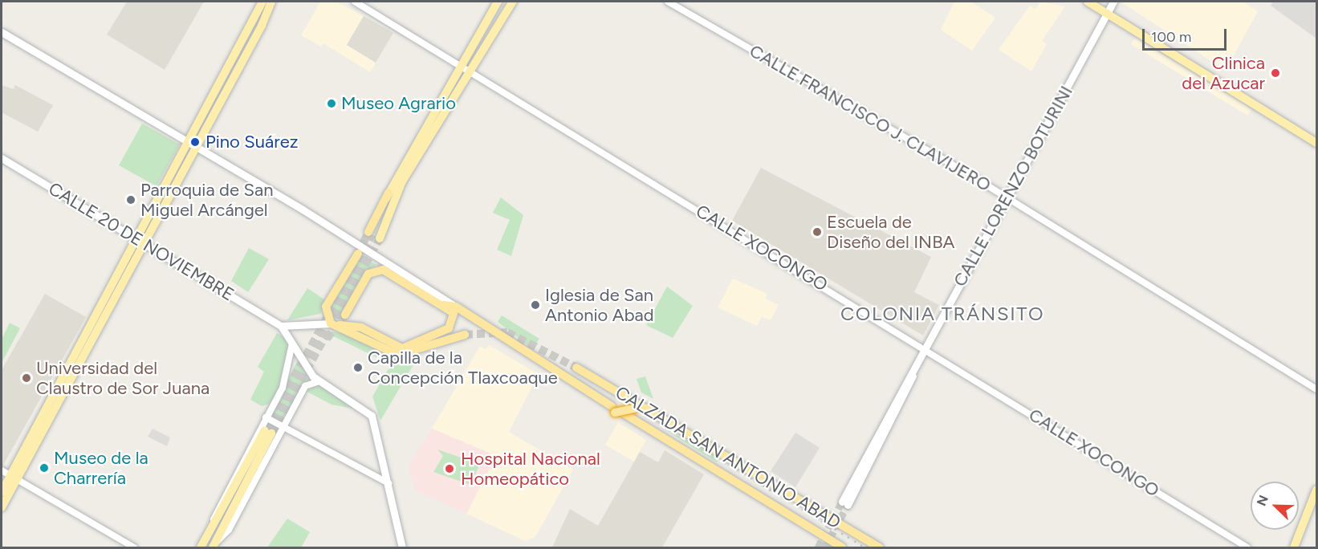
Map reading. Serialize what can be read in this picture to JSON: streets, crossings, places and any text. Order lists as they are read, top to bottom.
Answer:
{
  "streets": {
    "highway": ["CALZADA SAN ANTONIO ABAD"],
    "main road": ["CALLE LORENZO BOTURINI", "CALLE 20 DE NOVIEMBRE"],
    "street": ["CALLE FRANCISCO J. CLAVIJERO", "CALLE XOCONGO"]
  },
  "crossings": [
    ["CALLE FRANCISCO J. CLAVIJERO", "CALLE LORENZO BOTURINI"],
    ["CALLE LORENZO BOTURINI", "CALLE XOCONGO"]
  ],
  "districts": ["COLONIA TRÁNSITO"],
  "places": [
    "Clinica del Azucar",
    "Museo Agrario",
    "Pino Suárez",
    "Parroquia de San Miguel Arcángel",
    "Escuela de Diseño del INBA",
    "Iglesia de San Antonio Abad",
    "Capilla de la Concepción Tlaxcoaque",
    "Universidad del Claustro de Sor Juana",
    "Museo de la Charrería",
    "Hospital Nacional Homeopático"
  ],
  "scale_bar": "100 m",
  "north": "top left"
}
